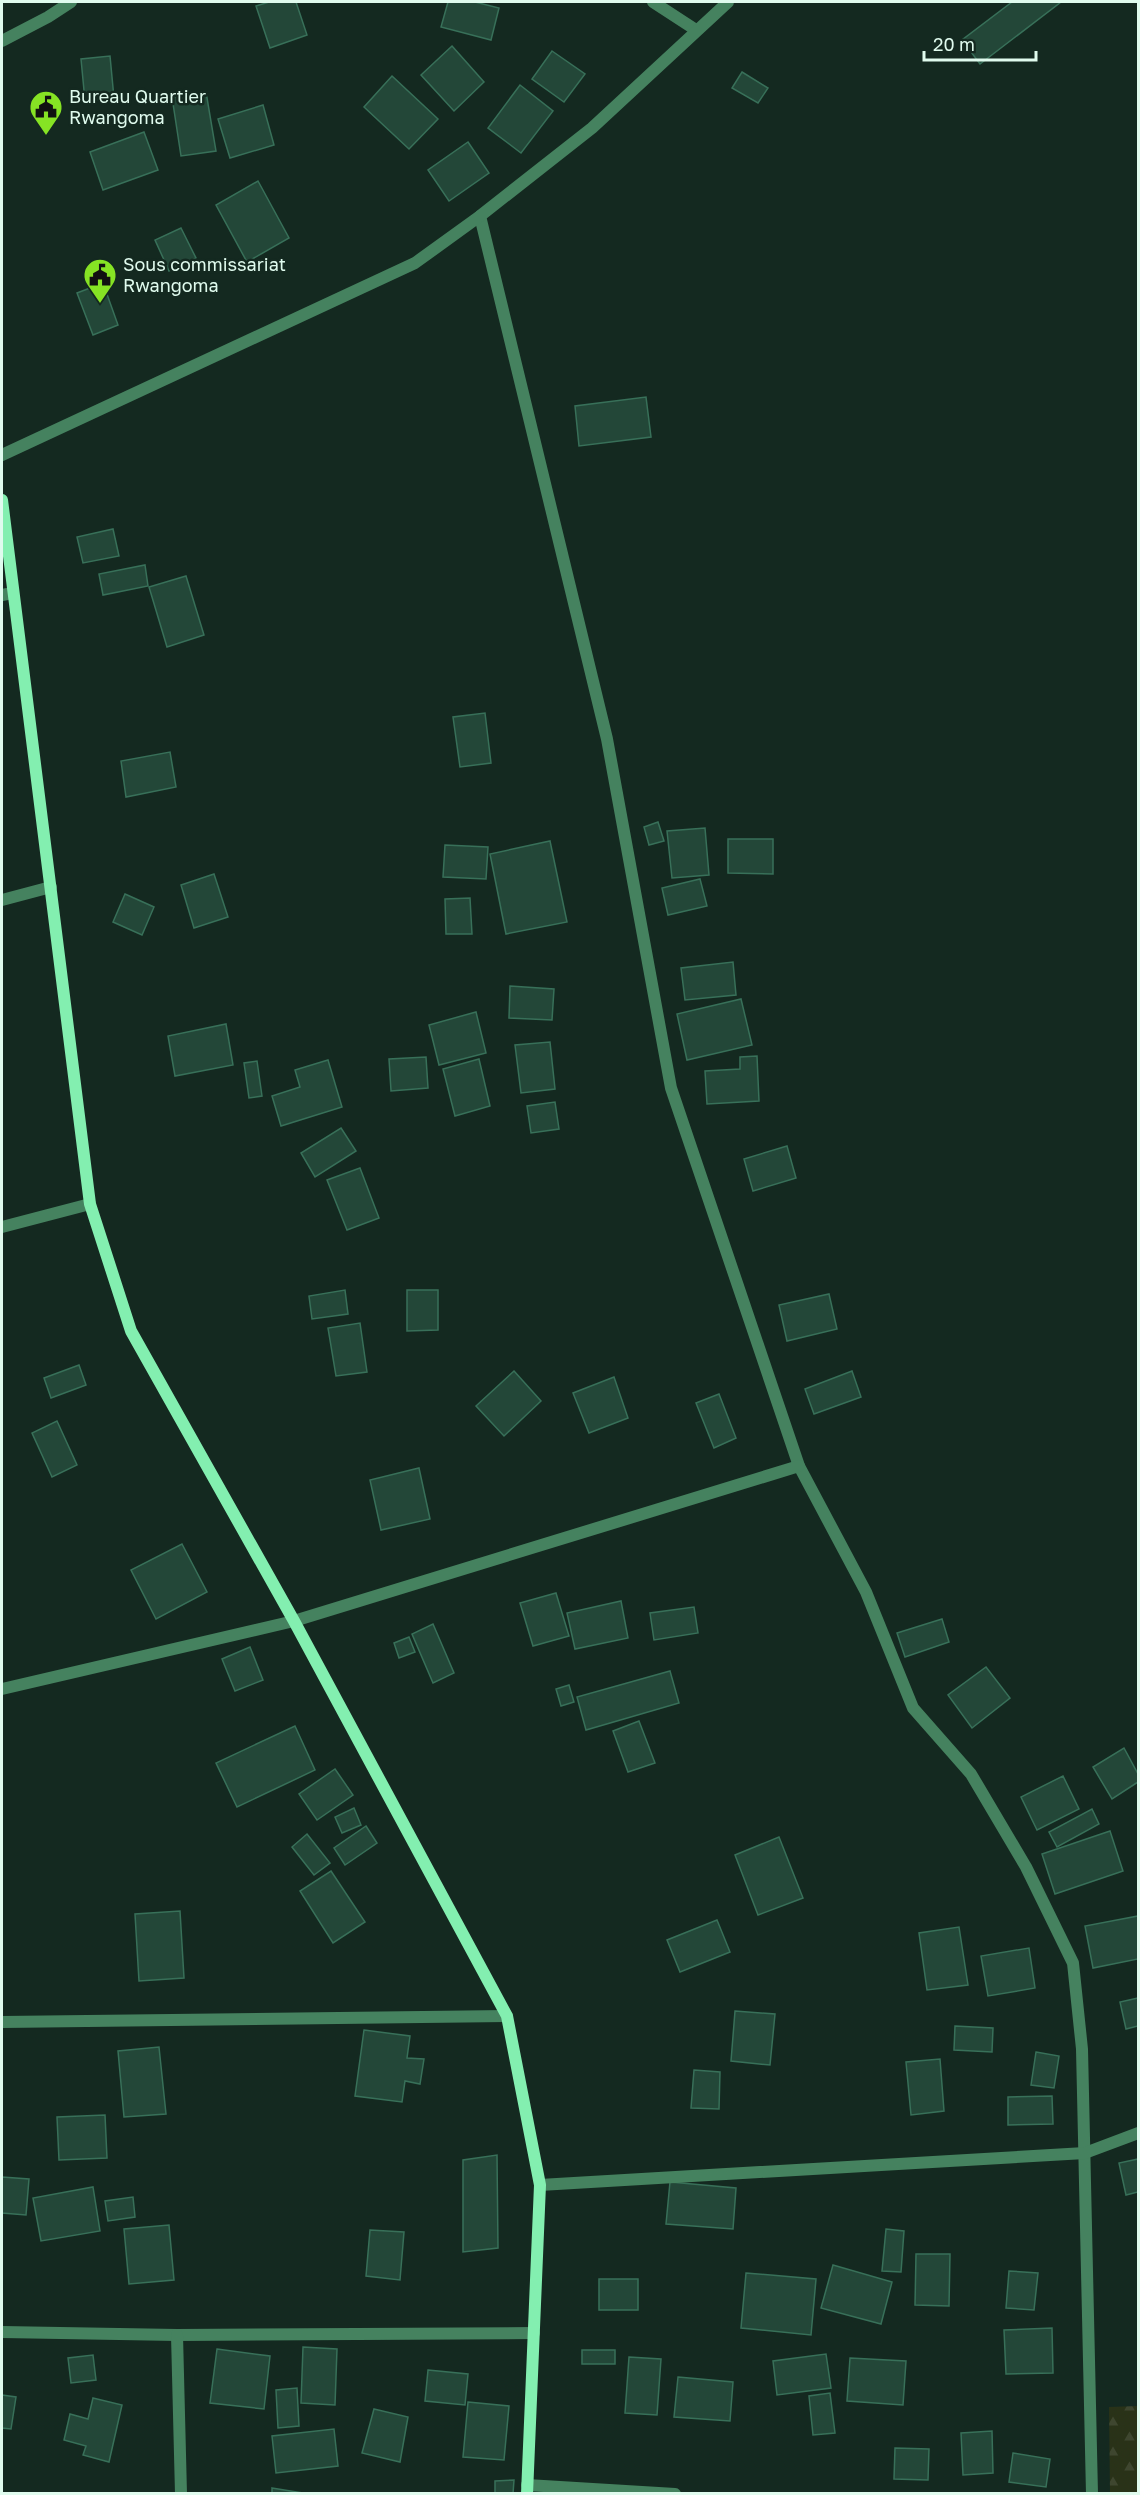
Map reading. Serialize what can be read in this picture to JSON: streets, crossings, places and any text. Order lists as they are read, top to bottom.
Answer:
{
  "places": {
    "public building": ["Bureau Quartier Rwangoma", "Sous commissariat Rwangoma"]
  },
  "scale_bar": "20 m"
}
